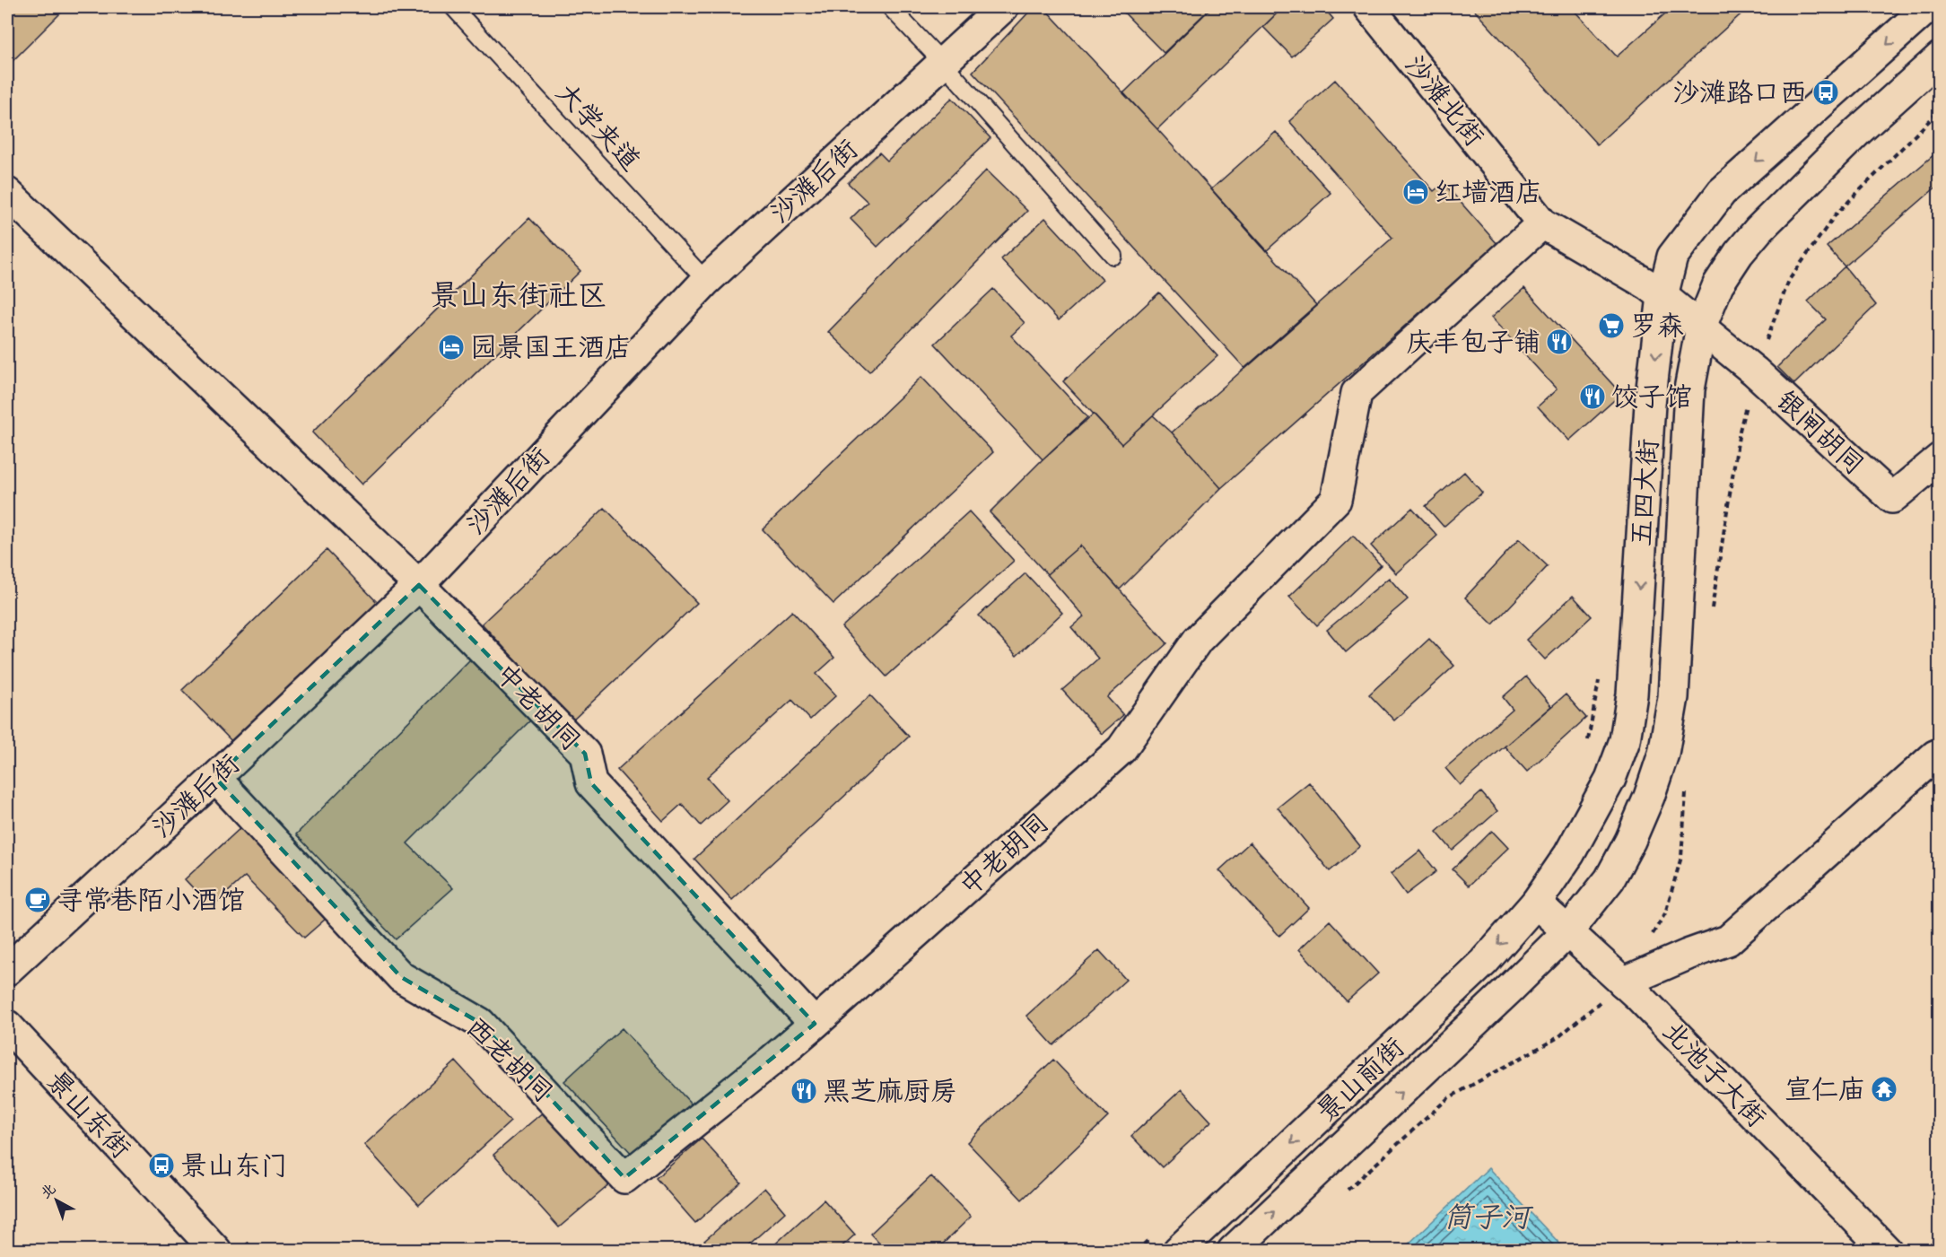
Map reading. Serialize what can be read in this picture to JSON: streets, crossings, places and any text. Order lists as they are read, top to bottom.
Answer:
{
  "streets": {
    "street": [
      "沙滩北街",
      "沙滩后街",
      "银闸胡同",
      "五四大街",
      "中老胡同",
      "西老胡同",
      "北池子大街",
      "景山前街",
      "景山东街"
    ],
    "lane": ["大学夹道"]
  },
  "crossings": [
    ["沙滩北街", "银闸胡同"],
    ["沙滩北街", "五四大街"],
    ["沙滩北街", "中老胡同"],
    ["大学夹道", "沙滩后街"],
    ["沙滩后街", "中老胡同"],
    ["沙滩后街", "西老胡同"],
    ["银闸胡同", "五四大街"],
    ["五四大街", "北池子大街"],
    ["五四大街", "景山前街"],
    ["中老胡同", "西老胡同"],
    ["北池子大街", "景山前街"]
  ],
  "districts": ["景山东街社区"],
  "water": ["筒子河"],
  "places": {
    "bus stop": ["沙滩路口西", "景山东门"],
    "hotel": ["红墙酒店", "园景国王酒店"],
    "supermarket": ["罗森"],
    "restaurant": ["庆丰包子铺", "饺子馆", "黑芝麻厨房"],
    "cafe": ["寻常巷陌小酒馆"],
    "temple": ["宣仁庙"]
  },
  "north": "top left"
}
